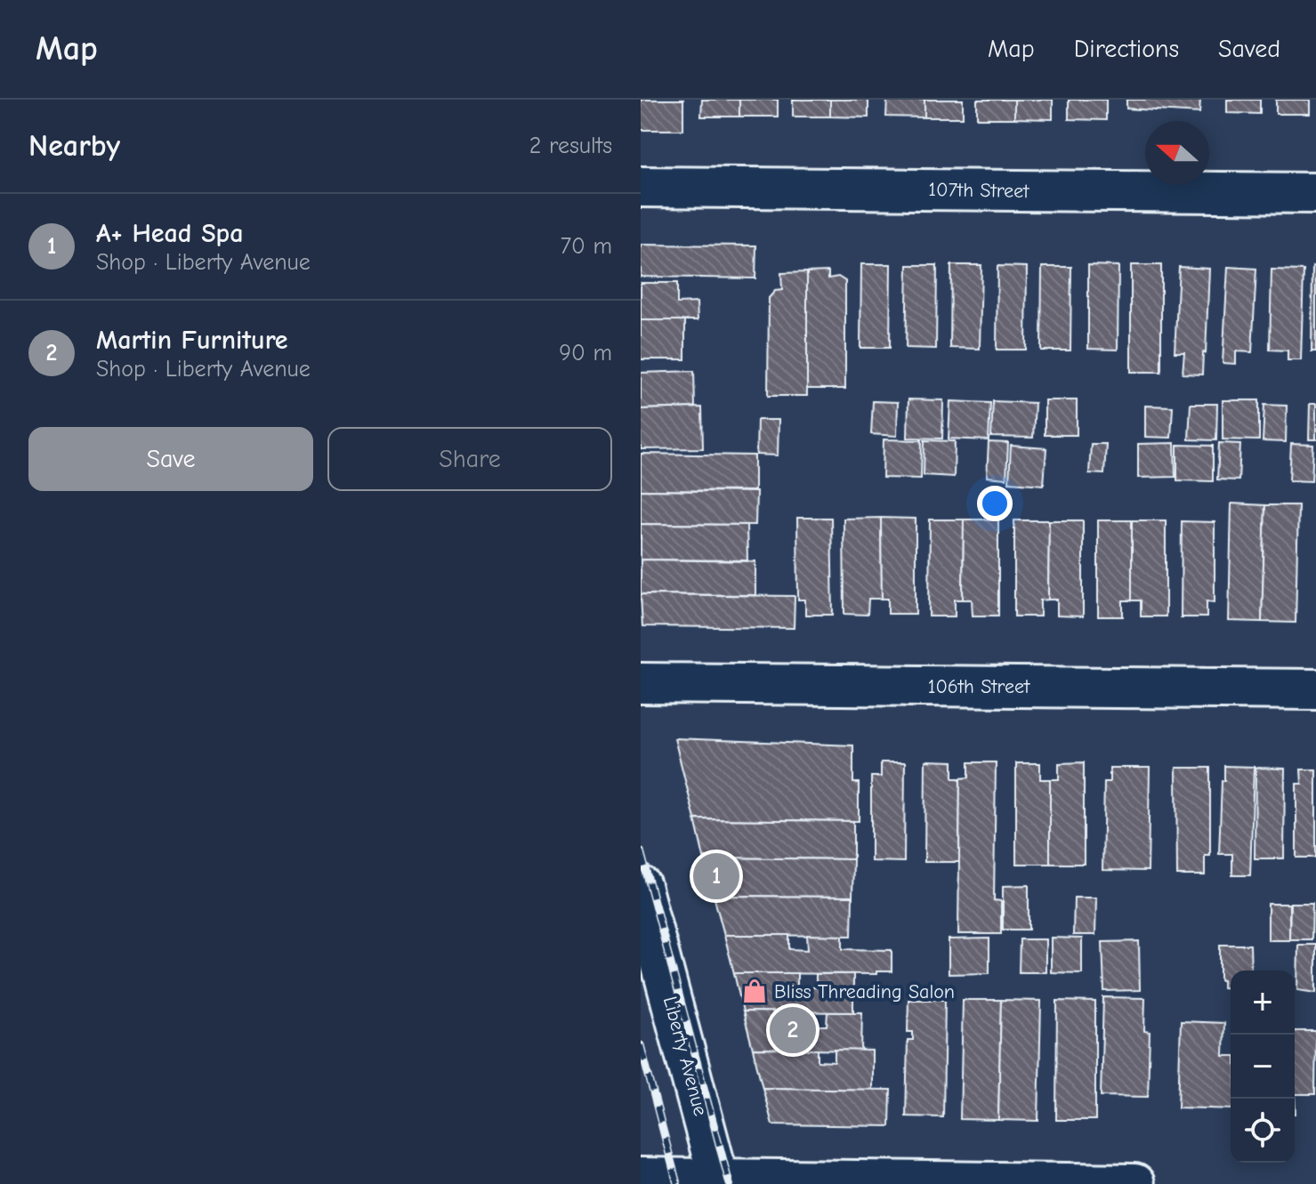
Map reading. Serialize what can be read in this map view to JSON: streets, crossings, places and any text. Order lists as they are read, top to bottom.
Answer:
{
  "streets": {
    "street": ["107th Street", "106th Street", "Liberty Avenue"]
  },
  "places": {
    "shop": ["Bliss Threading Salon"]
  },
  "north": "left",
  "page": {
    "header": "Map",
    "nav": ["Map", "Directions", "Saved"],
    "heading": ["Nearby", "2 results"],
    "list": [
      {
        "mark": "1",
        "name": "A+ Head Spa",
        "note": "Shop · Liberty Avenue",
        "value": "70 m"
      },
      {
        "mark": "2",
        "name": "Martin Furniture",
        "note": "Shop · Liberty Avenue",
        "value": "90 m"
      }
    ],
    "buttons": ["Save", "Share"],
    "pins": ["1", "2"],
    "map_buttons": ["+", "−"]
  }
}
